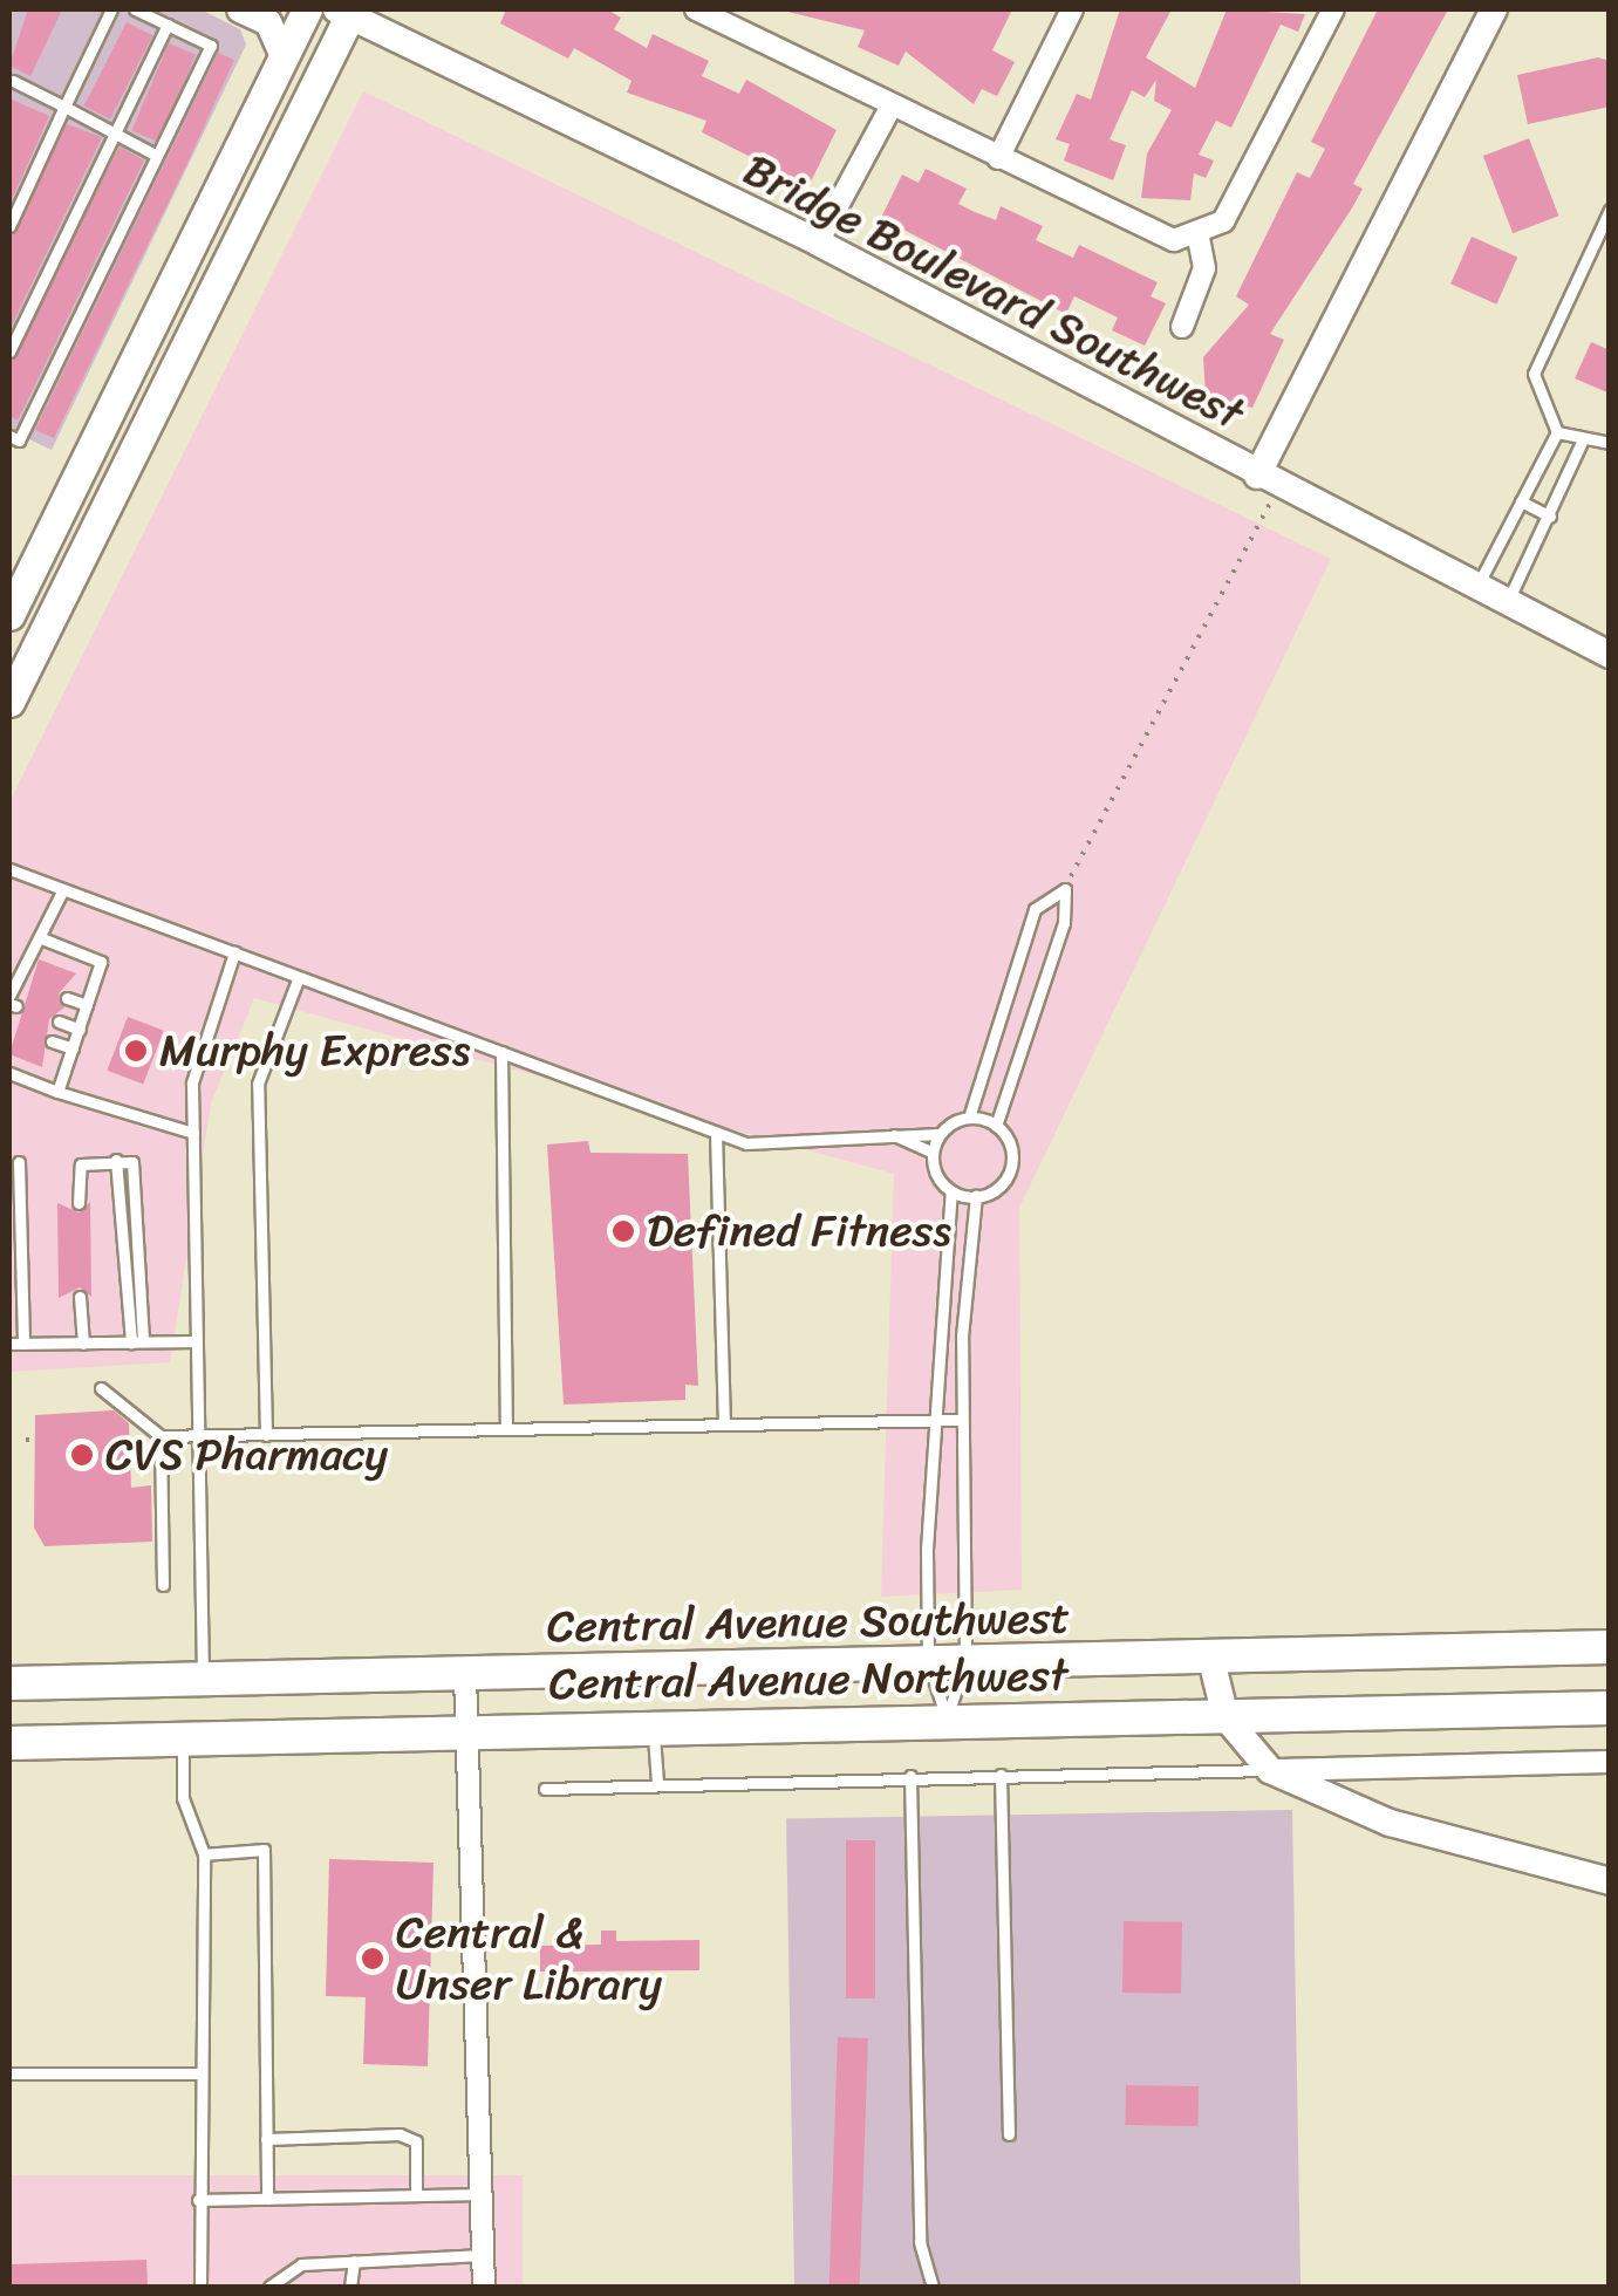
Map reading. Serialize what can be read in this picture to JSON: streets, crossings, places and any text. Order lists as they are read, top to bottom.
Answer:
{
  "streets": {
    "main road": ["Central Avenue Southwest", "Central Avenue Northwest"],
    "street": ["Bridge Boulevard Southwest"]
  },
  "places": [
    "Murphy Express",
    "Defined Fitness",
    "CVS Pharmacy",
    "Central & Unser Library"
  ]
}
